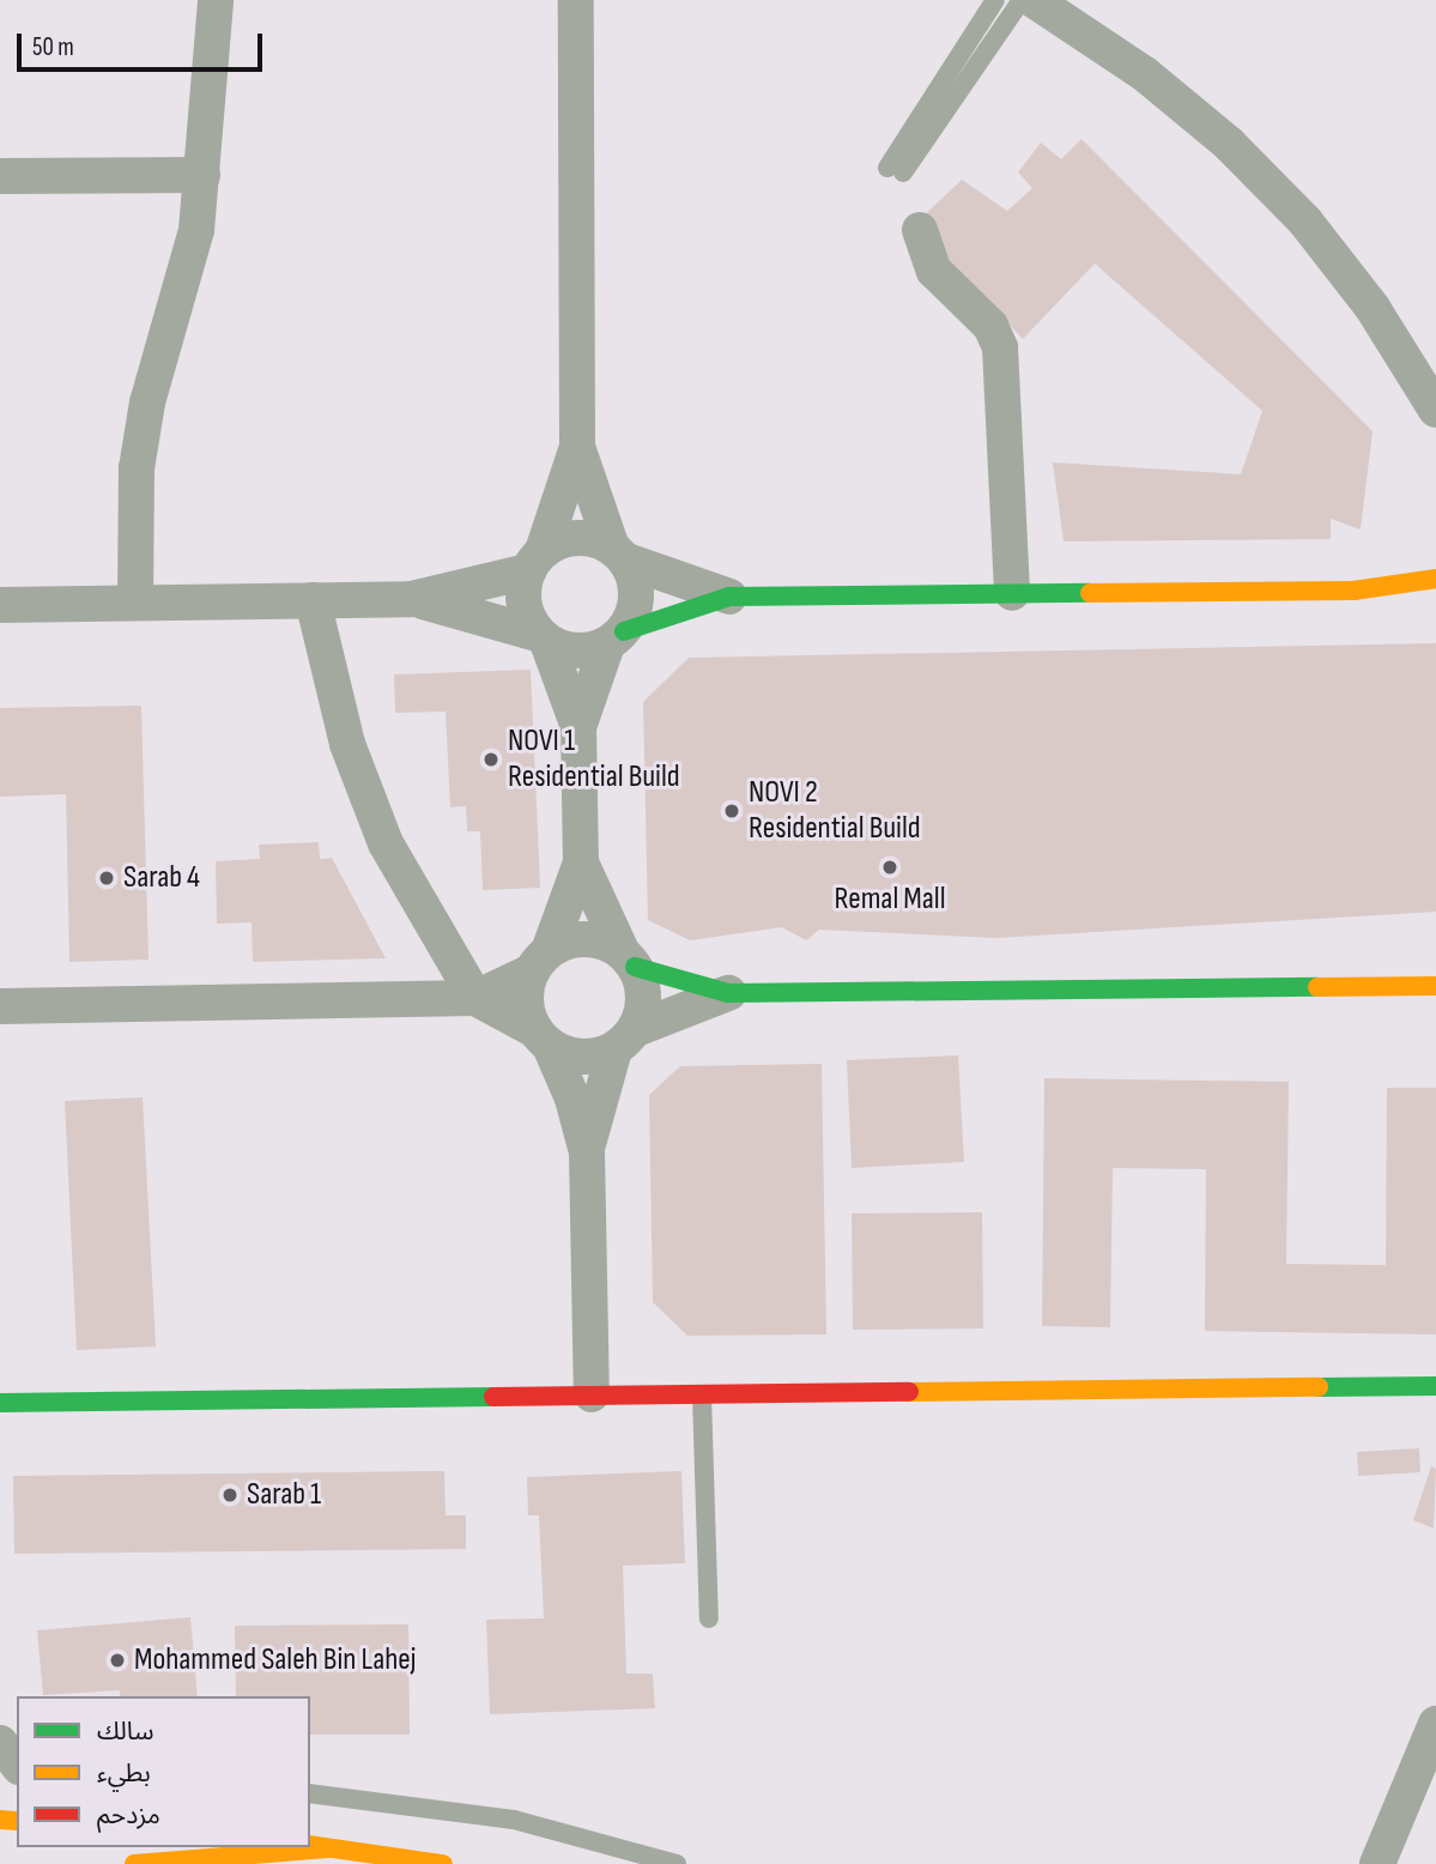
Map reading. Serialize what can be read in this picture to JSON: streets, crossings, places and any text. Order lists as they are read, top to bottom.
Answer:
{
  "places": [
    "NOVI 1 Residential Build",
    "NOVI 2 Residential Build",
    "Remal Mall",
    "Sarab 4",
    "Sarab 1",
    "Mohammed Saleh Bin Lahej"
  ],
  "legend": ["سالك", "بطيء", "مزدحم"],
  "scale_bar": "50 m"
}
